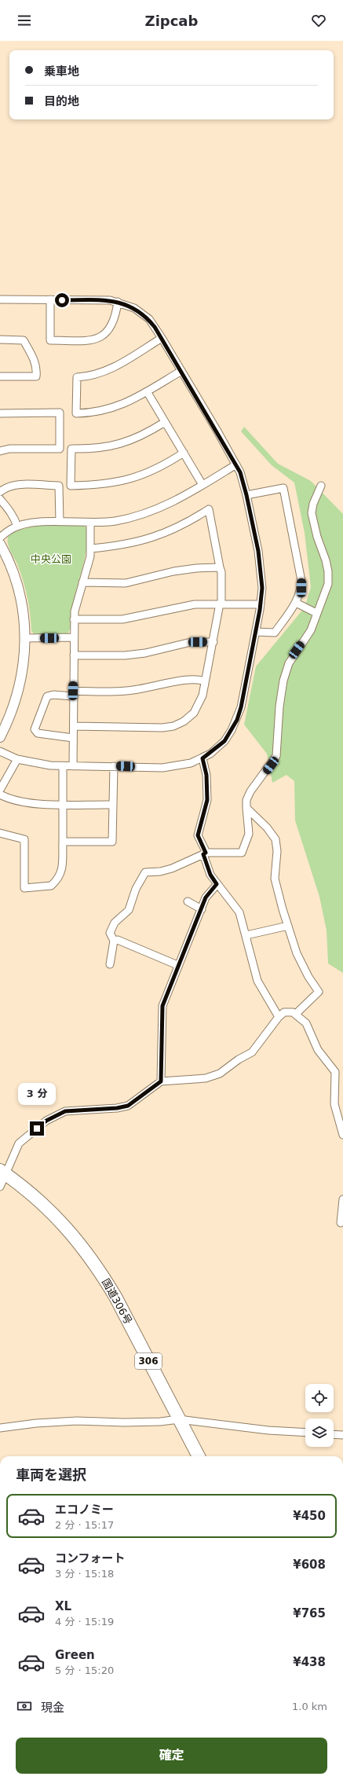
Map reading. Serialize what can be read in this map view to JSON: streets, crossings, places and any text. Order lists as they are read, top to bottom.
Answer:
{
  "streets": {
    "highway": ["国道306号", "306"]
  },
  "parks": ["中央公園"],
  "page": {
    "header": "Zipcab",
    "banner": ["乗車地", "目的地"],
    "bubble": "3 分",
    "heading": "車両を選択",
    "list": [
      {
        "name": "エコノミー",
        "note": "2 分 · 15:17",
        "value": "¥450"
      },
      {
        "name": "コンフォート",
        "note": "3 分 · 15:18",
        "value": "¥608"
      },
      {
        "name": "XL",
        "note": "4 分 · 15:19",
        "value": "¥765"
      },
      {
        "name": "Green",
        "note": "5 分 · 15:20",
        "value": "¥438"
      }
    ],
    "pay": ["現金", "1.0 km"],
    "buttons": "確定"
  }
}
